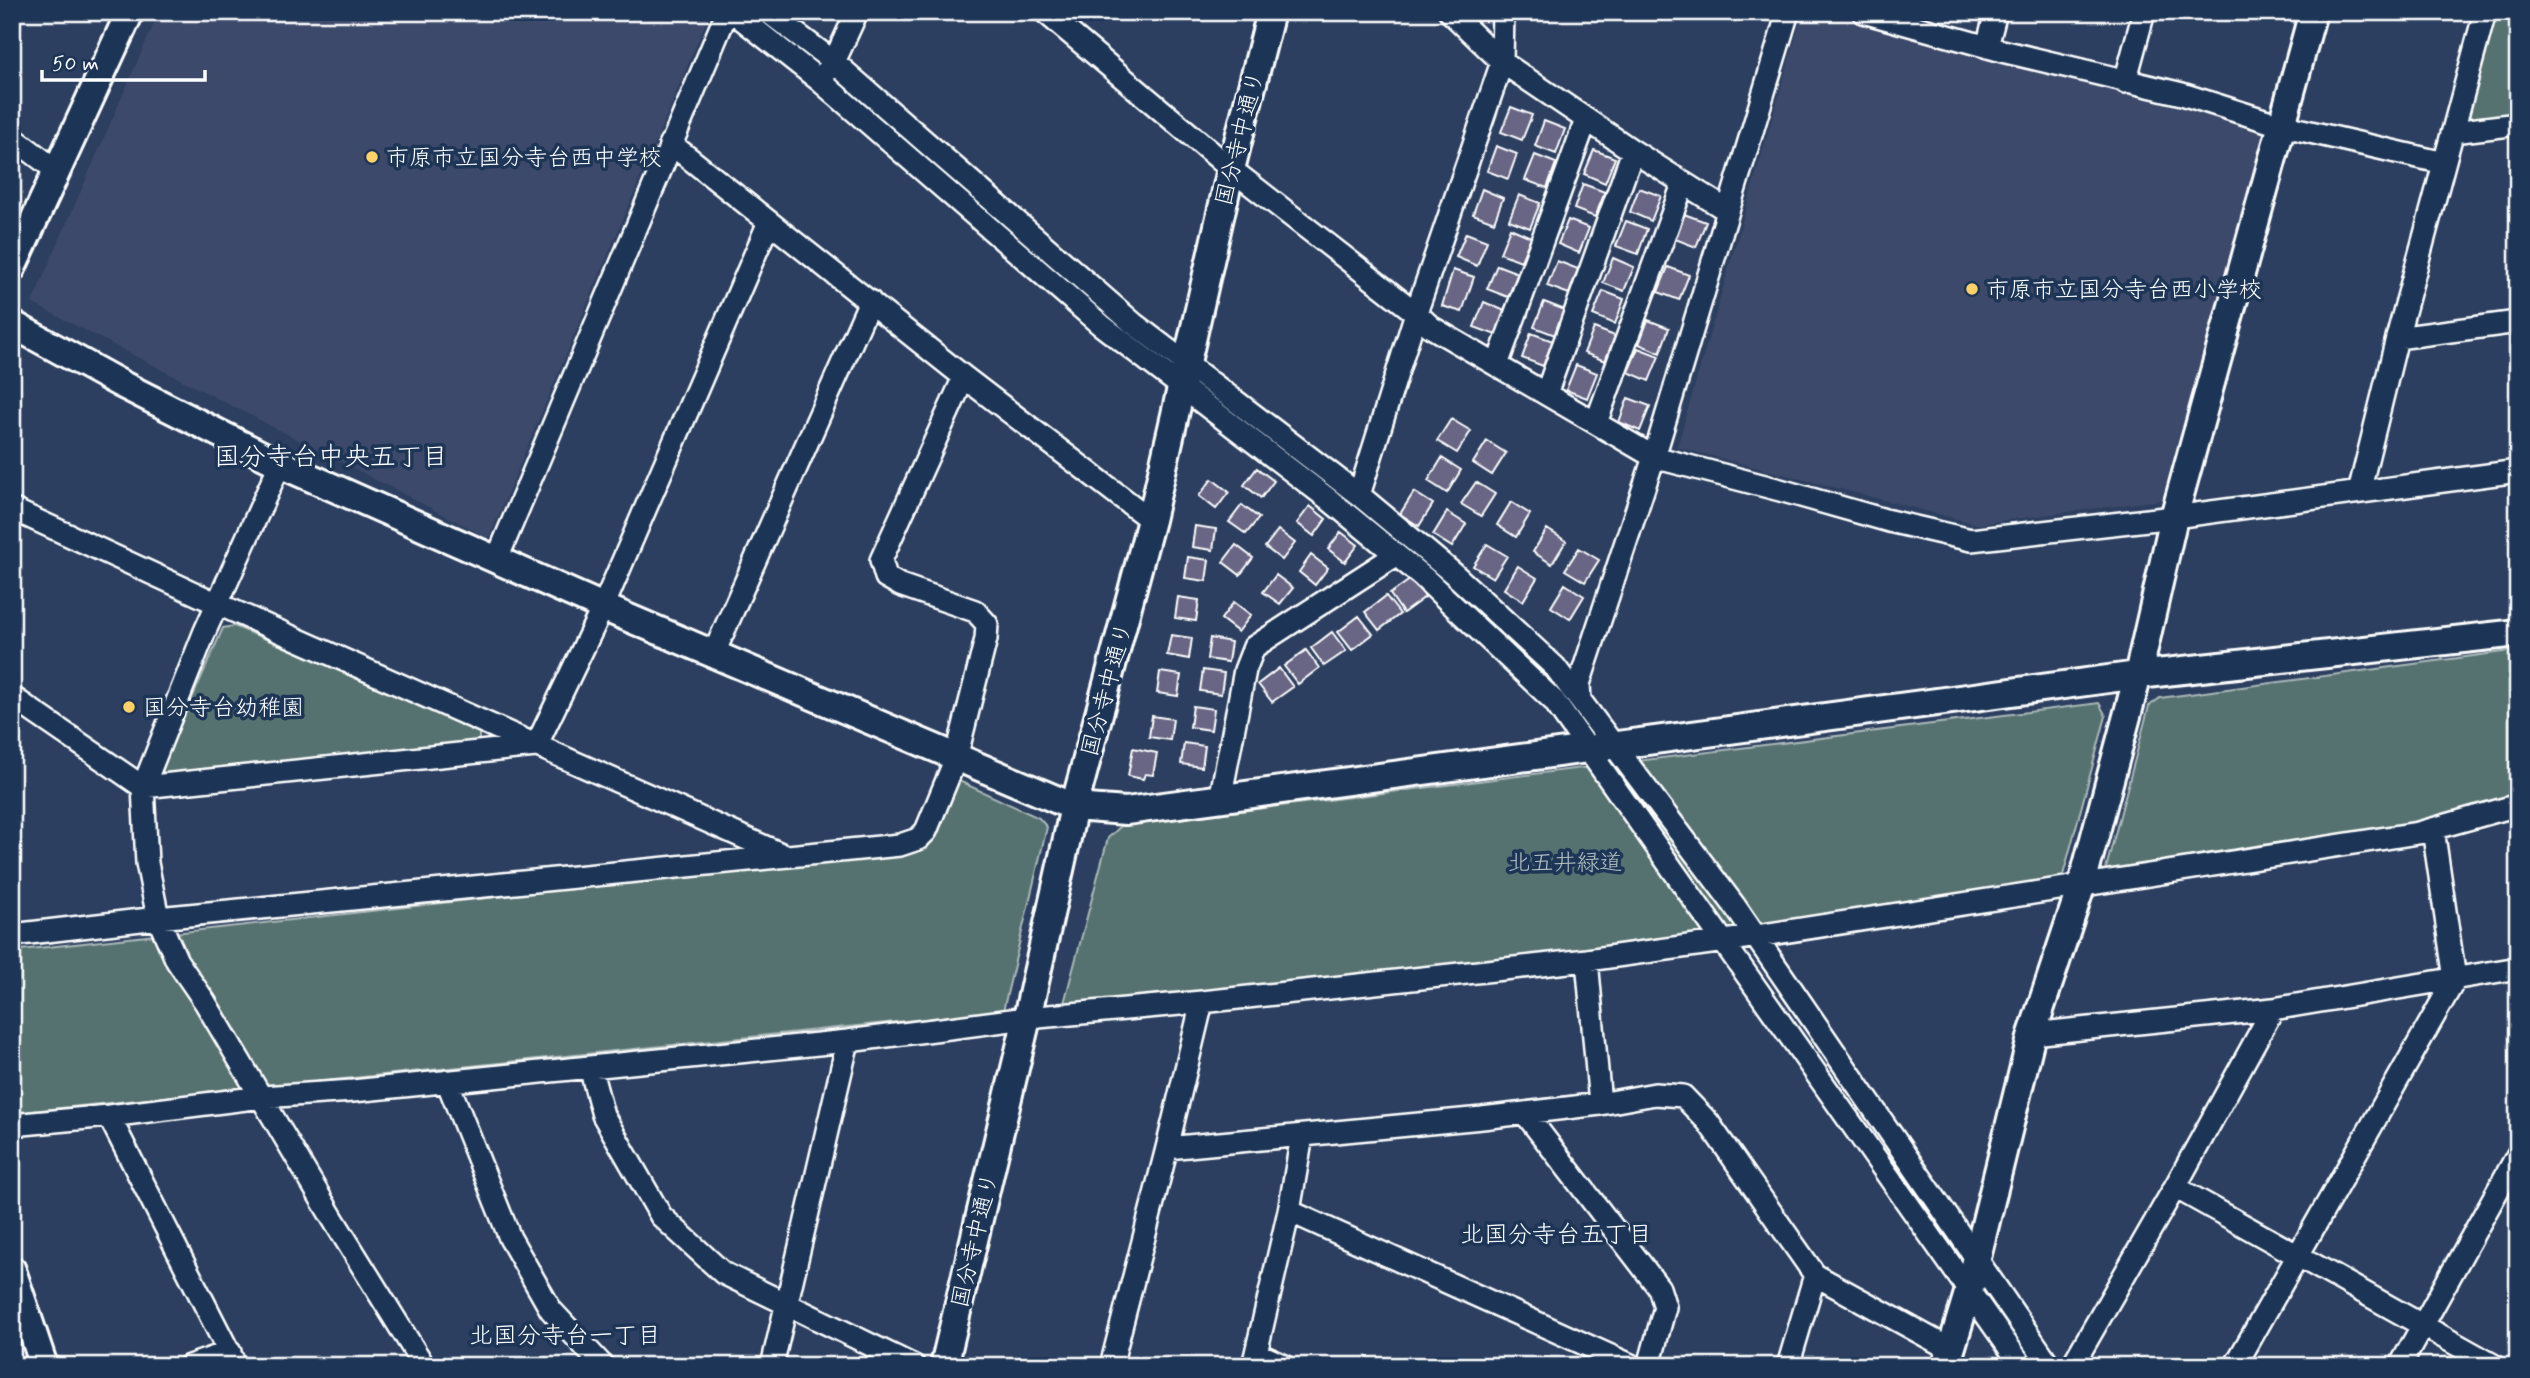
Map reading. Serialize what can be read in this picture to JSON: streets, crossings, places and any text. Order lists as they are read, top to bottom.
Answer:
{
  "streets": {
    "street": ["国分寺中通り"]
  },
  "districts": ["国分寺台中央五丁目", "北国分寺台五丁目", "北国分寺台一丁目"],
  "parks": ["北五井緑道"],
  "places": ["市原市立国分寺台西中学校", "市原市立国分寺台西小学校", "国分寺台幼稚園"],
  "scale_bar": "50 m"
}
